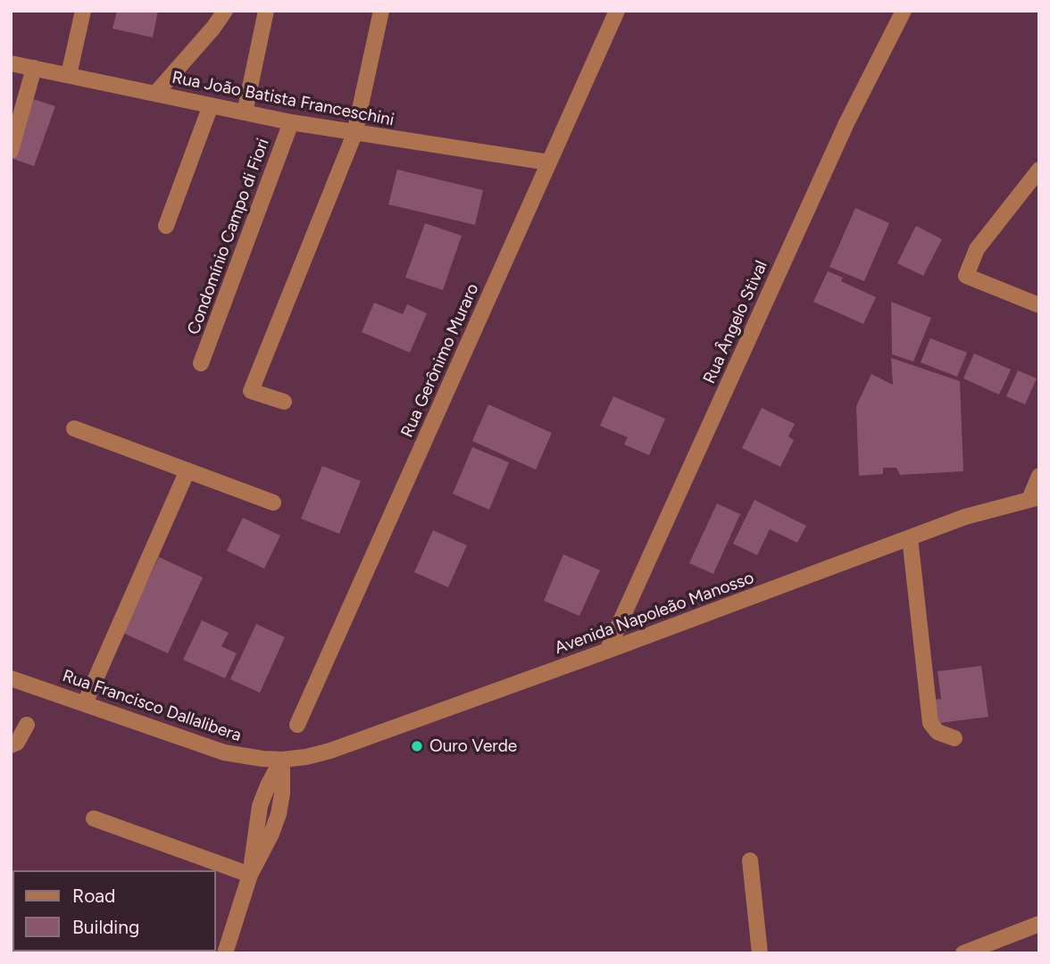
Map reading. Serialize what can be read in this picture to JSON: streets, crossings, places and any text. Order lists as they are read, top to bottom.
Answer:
{
  "streets": {
    "street": [
      "Rua João Batista Franceschini",
      "Condomínio Campo di Fiori",
      "Rua Ângelo Stival",
      "Rua Gerônimo Muraro",
      "Avenida Napoleão Manosso",
      "Rua Francisco Dallalibera"
    ]
  },
  "crossings": [
    ["Rua João Batista Franceschini", "Condomínio Campo di Fiori"],
    ["Rua João Batista Franceschini", "Rua Gerônimo Muraro"],
    ["Rua Ângelo Stival", "Avenida Napoleão Manosso"],
    ["Avenida Napoleão Manosso", "Rua Francisco Dallalibera"]
  ],
  "places": ["Ouro Verde"],
  "legend": ["Road", "Building"]
}
